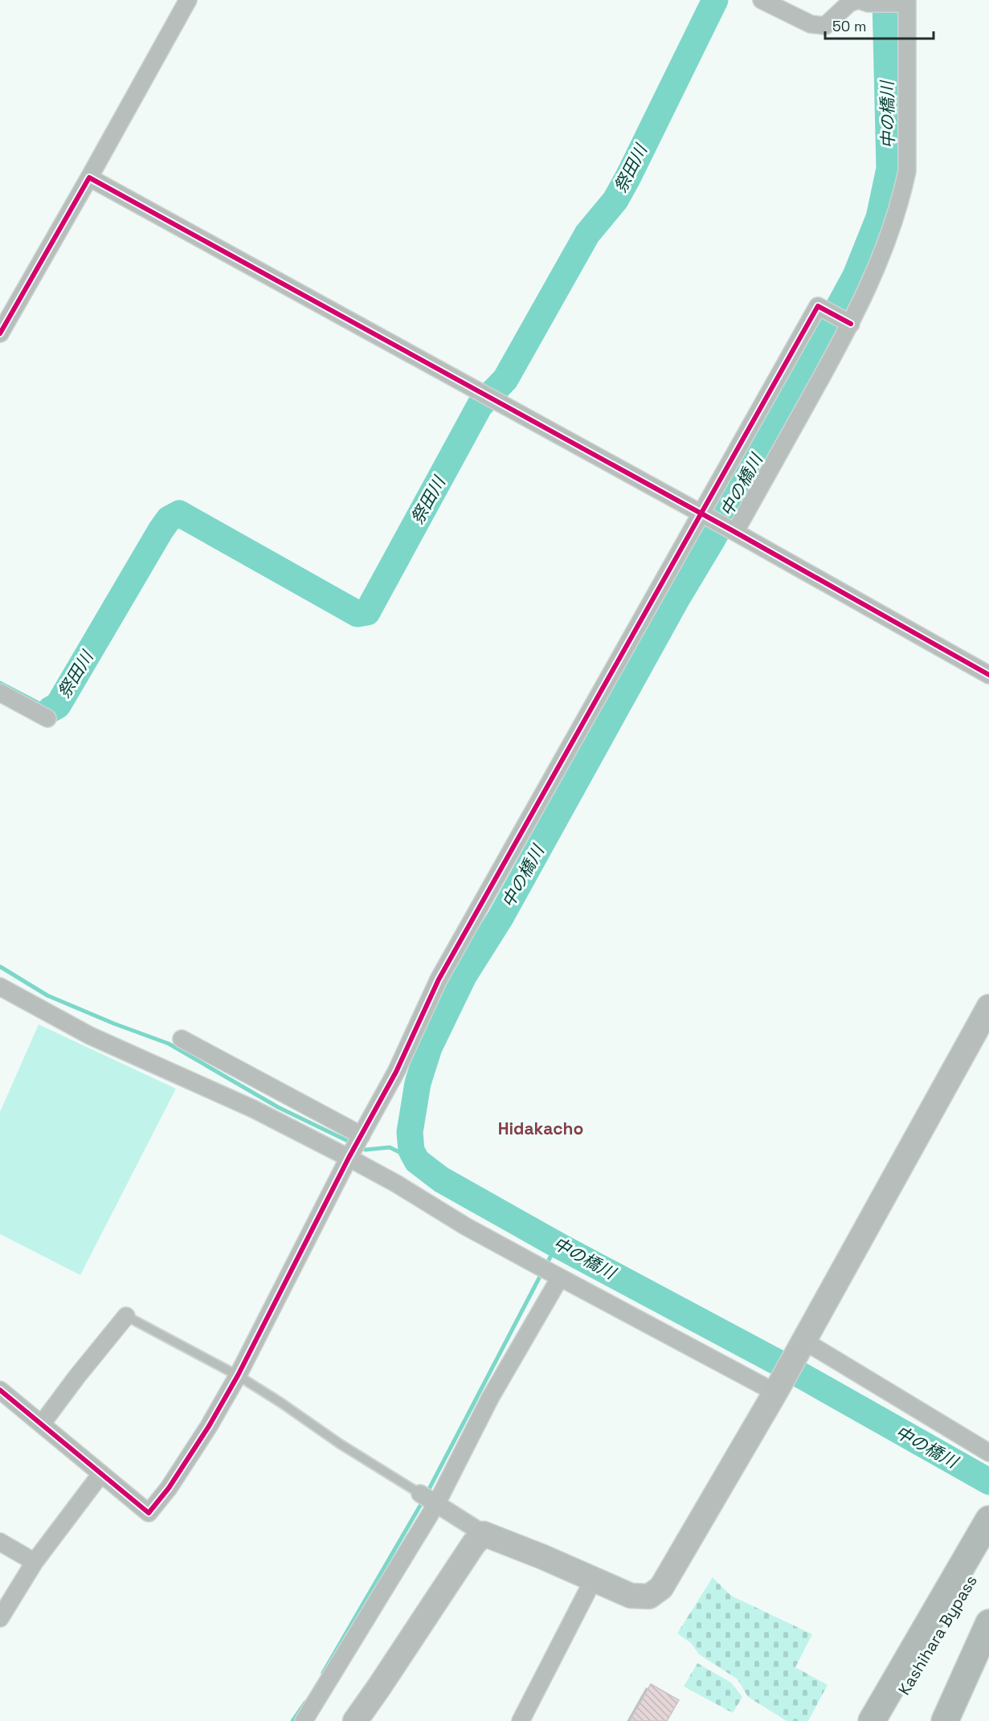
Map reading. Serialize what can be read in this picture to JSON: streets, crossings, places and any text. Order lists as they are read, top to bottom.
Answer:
{
  "streets": {
    "highway": ["Kashihara Bypass"]
  },
  "districts": ["Hidakacho"],
  "water": ["中の橋川", "祭田川"],
  "scale_bar": "50 m"
}
